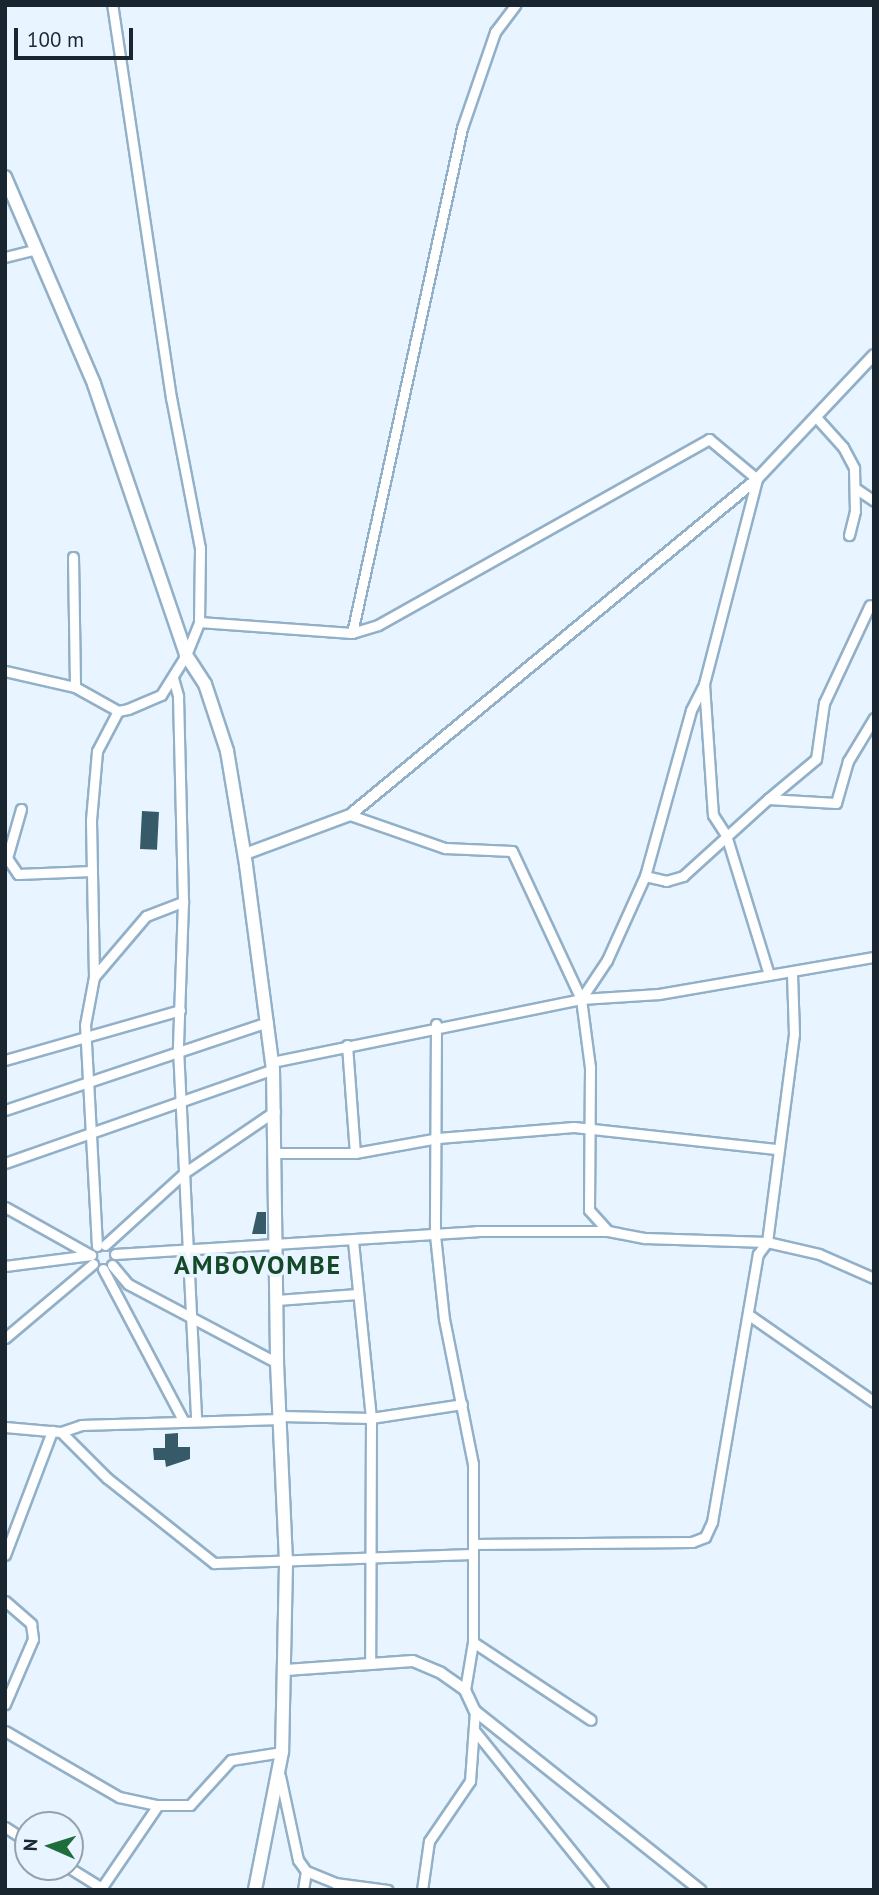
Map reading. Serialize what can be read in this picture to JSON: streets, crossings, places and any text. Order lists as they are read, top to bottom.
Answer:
{
  "districts": ["AMBOVOMBE"],
  "scale_bar": "100 m",
  "north": "left"
}
